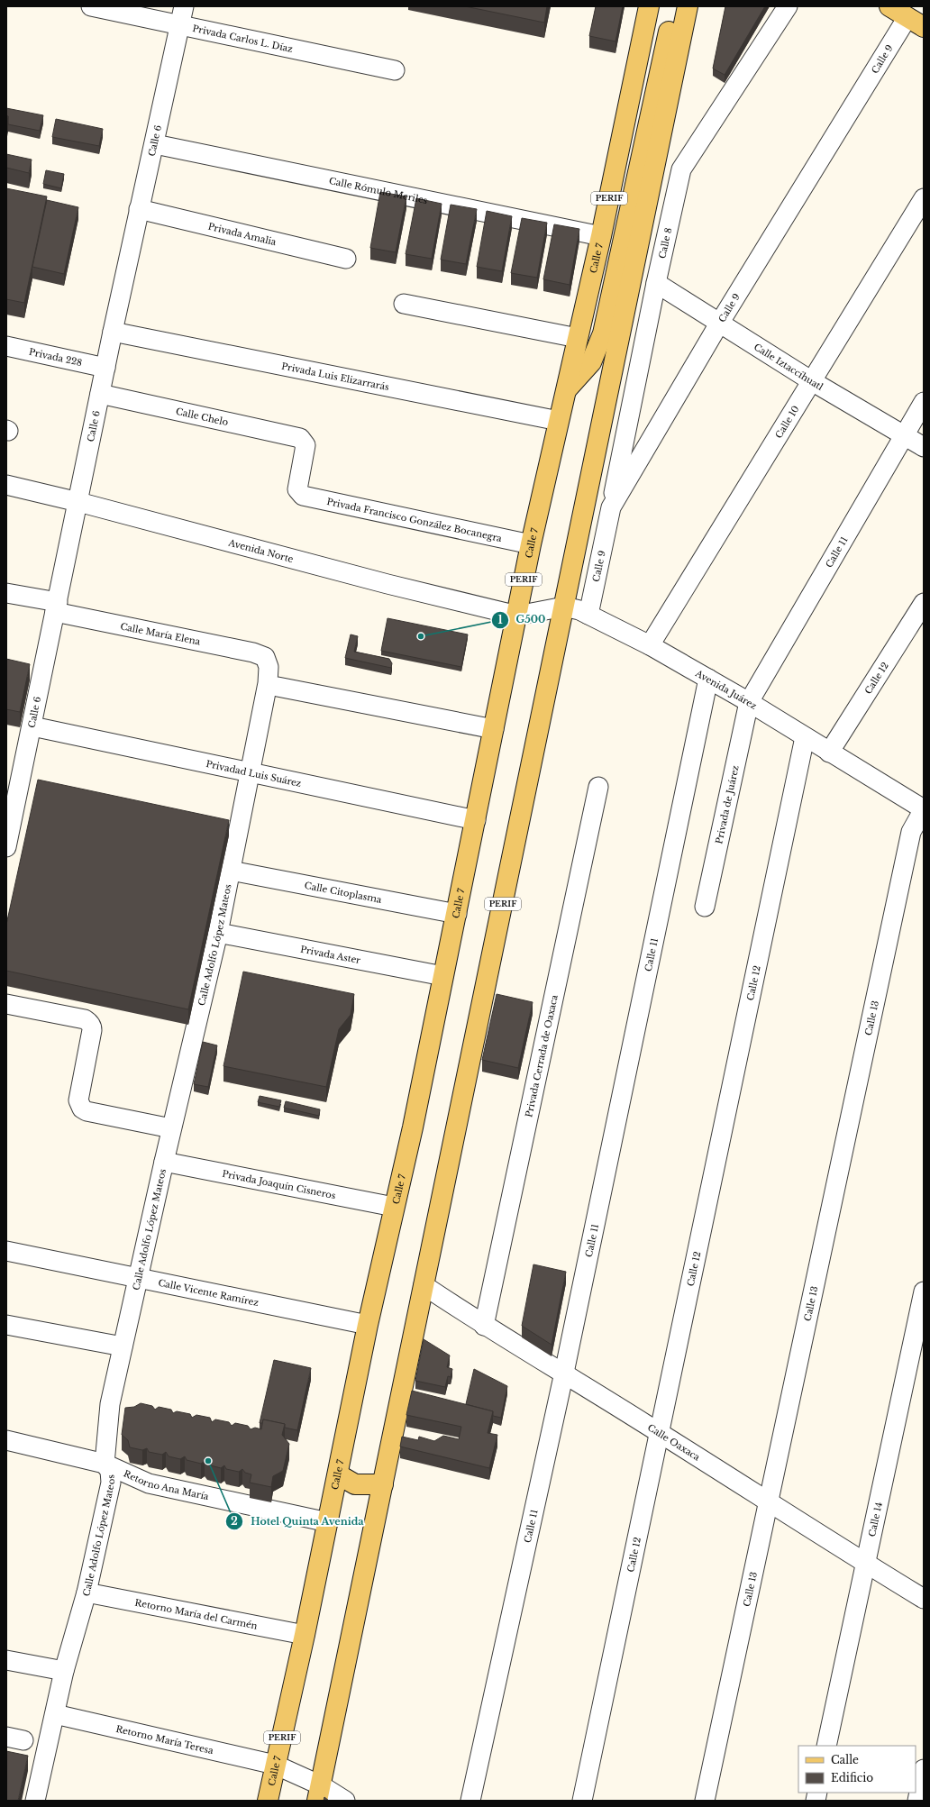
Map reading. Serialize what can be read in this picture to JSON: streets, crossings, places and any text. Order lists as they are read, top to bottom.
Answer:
{
  "streets": {
    "main road": ["PERIF", "Calle 7"],
    "street": [
      "Privada Carlos L. Díaz",
      "Calle 9",
      "Calle 6",
      "Calle Rómulo Meriles",
      "Privada Amalia",
      "Calle 8",
      "Privada 228",
      "Calle Iztaccíhuatl",
      "Privada Luis Elizarrarás",
      "Calle Chelo",
      "Calle 10",
      "Privada Francisco González Bocanegra",
      "Avenida Norte",
      "Calle 11",
      "Calle María Elena",
      "Calle 12",
      "Avenida Juárez",
      "Privadad Luis Suárez",
      "Privada de Juárez",
      "Calle Citoplasma",
      "Calle Adolfo López Mateos",
      "Privada Aster",
      "Calle 13",
      "Privada Cerrada de Oaxaca",
      "Privada Joaquín Cisneros",
      "Calle Vicente Ramírez",
      "Calle Oaxaca",
      "Retorno Ana María",
      "Calle 14",
      "Retorno María del Carmén",
      "Retorno María Teresa"
    ]
  },
  "crossings": [
    ["Privada Carlos L. Díaz", "Calle 6"],
    ["Calle 9", "Calle 8"],
    ["Calle 9", "Calle Iztaccíhuatl"],
    ["Calle 9", "Avenida Juárez"],
    ["Calle 6", "Calle Rómulo Meriles"],
    ["Calle 6", "Privada Amalia"],
    ["Calle 6", "Privada 228"],
    ["Calle 6", "Privada Luis Elizarrarás"],
    ["Calle 6", "Calle Chelo"],
    ["Calle 6", "Avenida Norte"],
    ["Calle 6", "Calle María Elena"],
    ["Calle 6", "Privadad Luis Suárez"],
    ["Calle Rómulo Meriles", "Calle 7"],
    ["PERIF", "Avenida Juárez"],
    ["PERIF", "Calle Oaxaca"],
    ["PERIF", "Retorno María Teresa"],
    ["Calle 8", "Calle Iztaccíhuatl"],
    ["Calle 7", "Privada Luis Elizarrarás"],
    ["Calle 7", "Privada Francisco González Bocanegra"],
    ["Calle 7", "Avenida Norte"],
    ["Calle 7", "Avenida Juárez"],
    ["Calle 7", "Privadad Luis Suárez"],
    ["Calle 7", "Calle Citoplasma"],
    ["Calle 7", "Privada Aster"],
    ["Calle 7", "Privada Joaquín Cisneros"],
    ["Calle 7", "Calle Vicente Ramírez"],
    ["Calle 7", "Retorno Ana María"],
    ["Calle 7", "Retorno María del Carmén"],
    ["Calle 7", "Retorno María Teresa"],
    ["Calle Iztaccíhuatl", "Calle 10"],
    ["Calle Iztaccíhuatl", "Calle 11"],
    ["Calle Chelo", "Privada Francisco González Bocanegra"],
    ["Calle 10", "Avenida Juárez"],
    ["Avenida Norte", "Avenida Juárez"],
    ["Calle 11", "Avenida Juárez"],
    ["Calle 11", "Privada de Juárez"],
    ["Calle 11", "Calle Oaxaca"],
    ["Calle María Elena", "Calle Adolfo López Mateos"],
    ["Calle 12", "Avenida Juárez"],
    ["Calle 12", "Calle Oaxaca"],
    ["Avenida Juárez", "Privada de Juárez"],
    ["Avenida Juárez", "Calle 13"],
    ["Privadad Luis Suárez", "Calle Adolfo López Mateos"],
    ["Calle Citoplasma", "Calle Adolfo López Mateos"],
    ["Calle Adolfo López Mateos", "Privada Aster"],
    ["Calle Adolfo López Mateos", "Privada Joaquín Cisneros"],
    ["Calle Adolfo López Mateos", "Calle Vicente Ramírez"],
    ["Calle Adolfo López Mateos", "Retorno Ana María"],
    ["Calle Adolfo López Mateos", "Retorno María del Carmén"],
    ["Calle Adolfo López Mateos", "Retorno María Teresa"],
    ["Calle 13", "Calle Oaxaca"],
    ["Privada Cerrada de Oaxaca", "Calle Oaxaca"],
    ["Calle Oaxaca", "Calle 14"]
  ],
  "places": ["G500", "Hotel Quinta Avenida"],
  "legend": ["Calle", "Edificio"]
}
